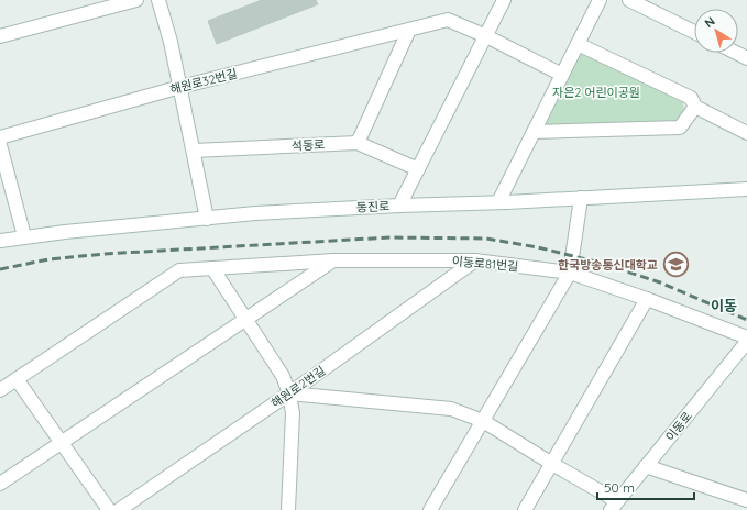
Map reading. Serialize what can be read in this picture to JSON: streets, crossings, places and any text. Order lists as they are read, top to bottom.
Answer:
{
  "streets": {
    "street": [
      "해원로32번길",
      "석동로",
      "동진로",
      "이동로81번길",
      "해원로2번길",
      "이동로"
    ]
  },
  "crossings": [
    ["이동로81번길", "해원로2번길"]
  ],
  "districts": ["이동"],
  "parks": ["자은2 어린이공원"],
  "places": {
    "school or university": ["한국방송통신대학교"]
  },
  "scale_bar": "50 m",
  "north": "top left"
}
